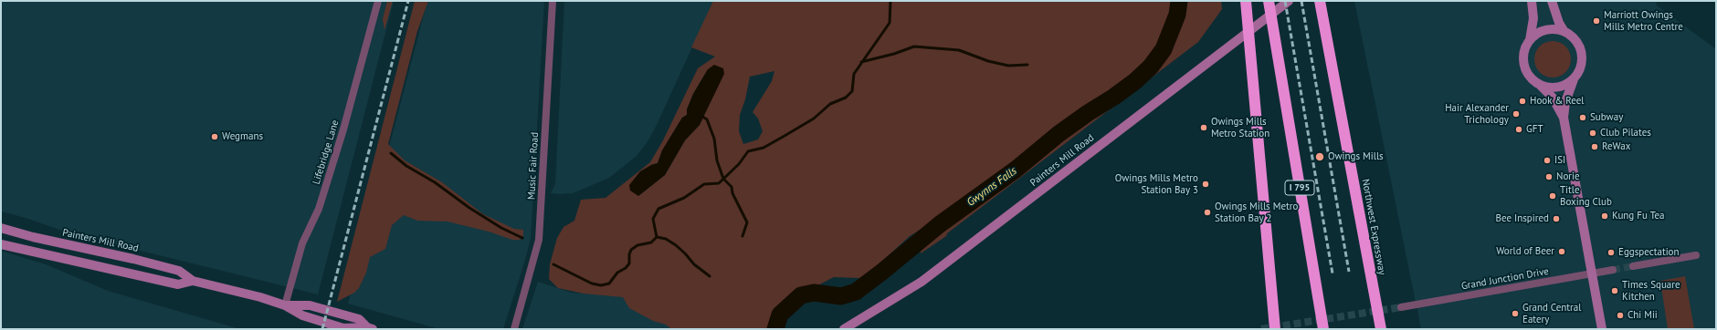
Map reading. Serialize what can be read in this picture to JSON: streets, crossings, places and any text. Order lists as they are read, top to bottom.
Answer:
{
  "streets": {
    "highway": ["I 795", "Northwest Expressway"],
    "main road": ["Painters Mill Road"],
    "street": ["Lifebridge Lane", "Music Fair Road", "Grand Junction Drive"]
  },
  "crossings": [
    ["Lifebridge Lane", "Painters Mill Road"]
  ],
  "water": ["Gwynns Falls"],
  "places": [
    "Marriott Owings Mills Metro Centre",
    "Hook & Reel",
    "Hair Alexander Trichology",
    "Subway",
    "Owings Mills Metro Station",
    "GFT",
    "Club Pilates",
    "Wegmans",
    "ReWax",
    "Owings Mills",
    "ISI",
    "Norie",
    "Owings Mills Metro Station Bay 3",
    "Title Boxing Club",
    "Owings Mills Metro Station Bay 2",
    "Kung Fu Tea",
    "Bee Inspired",
    "World of Beer",
    "Eggspectation",
    "Times Square Kitchen",
    "Grand Central Eatery",
    "Chi Mii"
  ]
}
